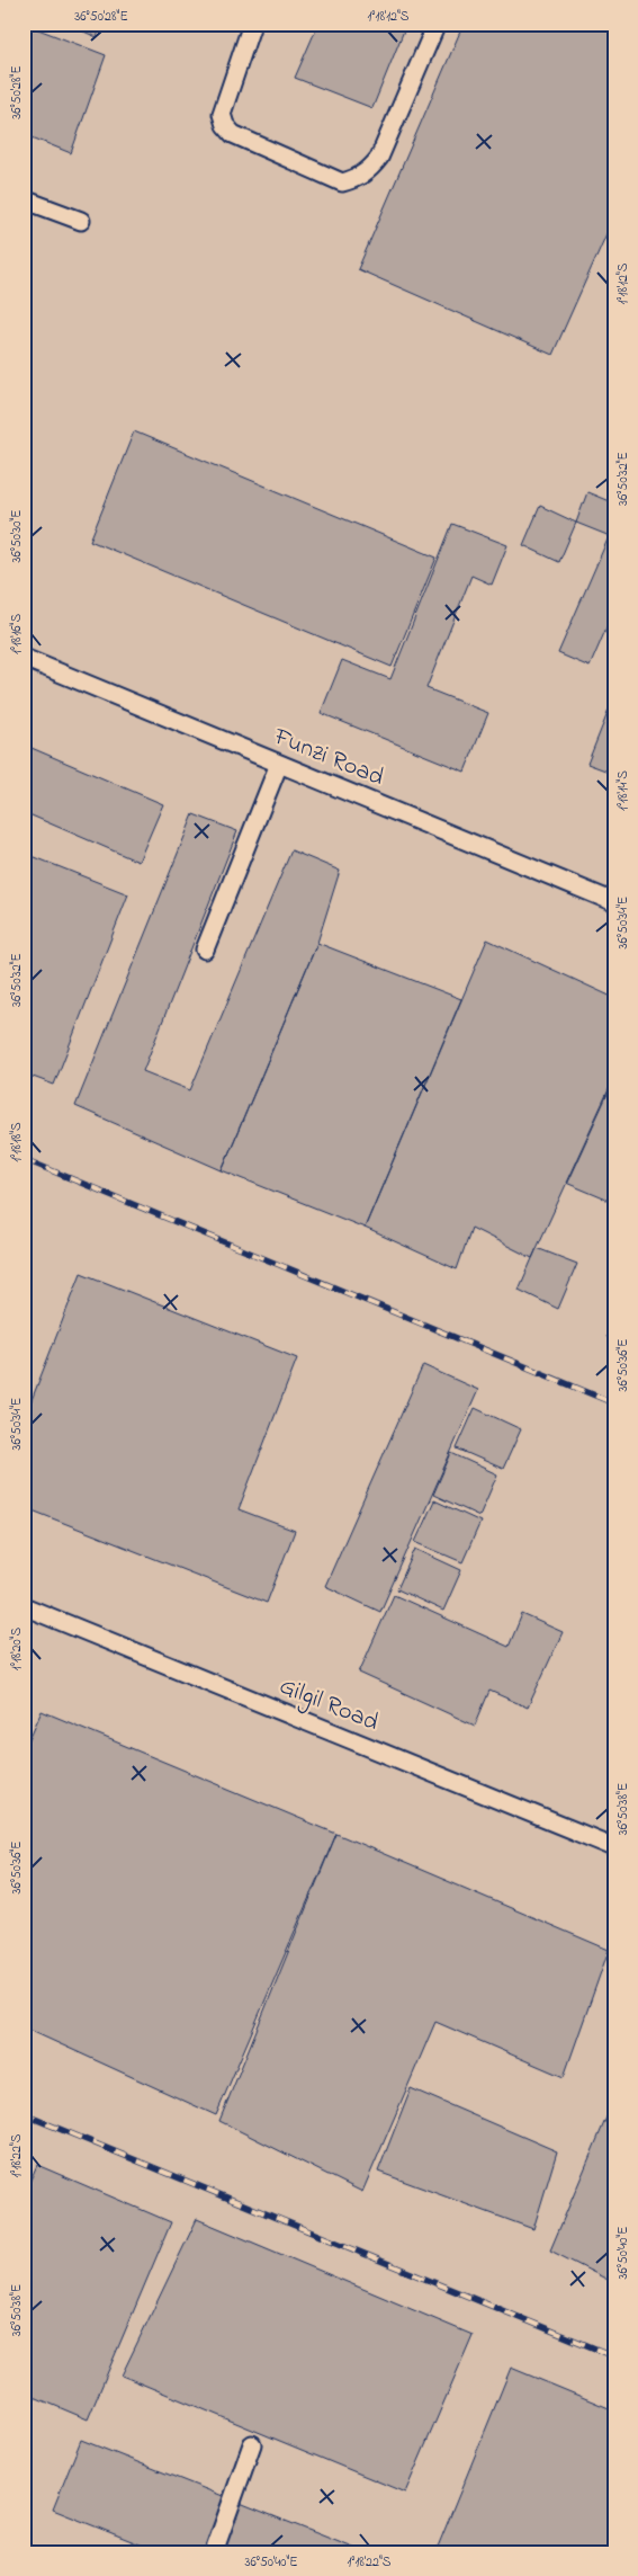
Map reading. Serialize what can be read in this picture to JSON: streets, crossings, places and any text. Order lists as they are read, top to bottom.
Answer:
{
  "streets": {
    "lane": ["Funzi Road", "Gilgil Road"]
  },
  "coordinates": [
    "36°50'28\"E",
    "1°18'12\"S",
    "36°50'32\"E",
    "36°50'30\"E",
    "1°18'16\"S",
    "1°18'14\"S",
    "36°50'34\"E",
    "1°18'18\"S",
    "36°50'36\"E",
    "1°18'20\"S",
    "36°50'38\"E",
    "1°18'22\"S",
    "36°50'40\"E"
  ]
}
